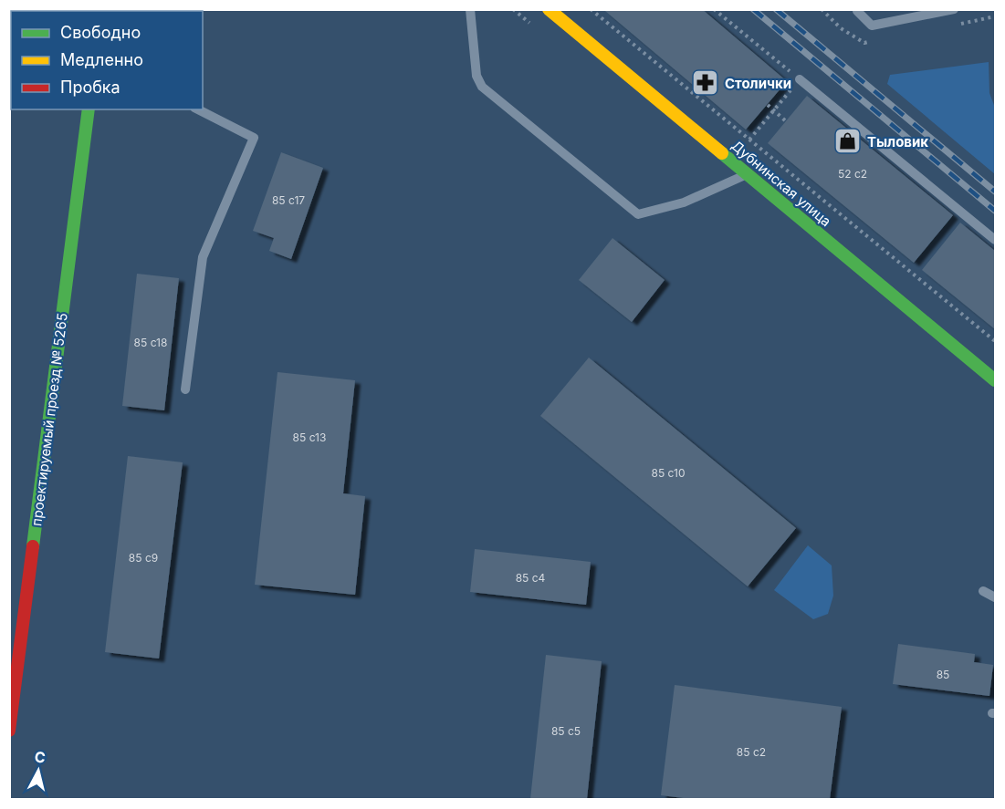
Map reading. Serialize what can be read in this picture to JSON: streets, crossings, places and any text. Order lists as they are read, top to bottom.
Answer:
{
  "streets": {
    "street": ["Дубнинская улица", "проектируемый проезд № 5265"]
  },
  "places": {
    "pharmacy": ["Столички"],
    "shop": ["Тыловик"]
  },
  "house_numbers": [
    "52 с2",
    "85 с17",
    "85 с18",
    "85 с13",
    "85 с10",
    "85 с9",
    "85 с4",
    "85",
    "85 с5",
    "85 с2"
  ],
  "legend": ["Свободно", "Медленно", "Пробка"],
  "north": "top"
}
